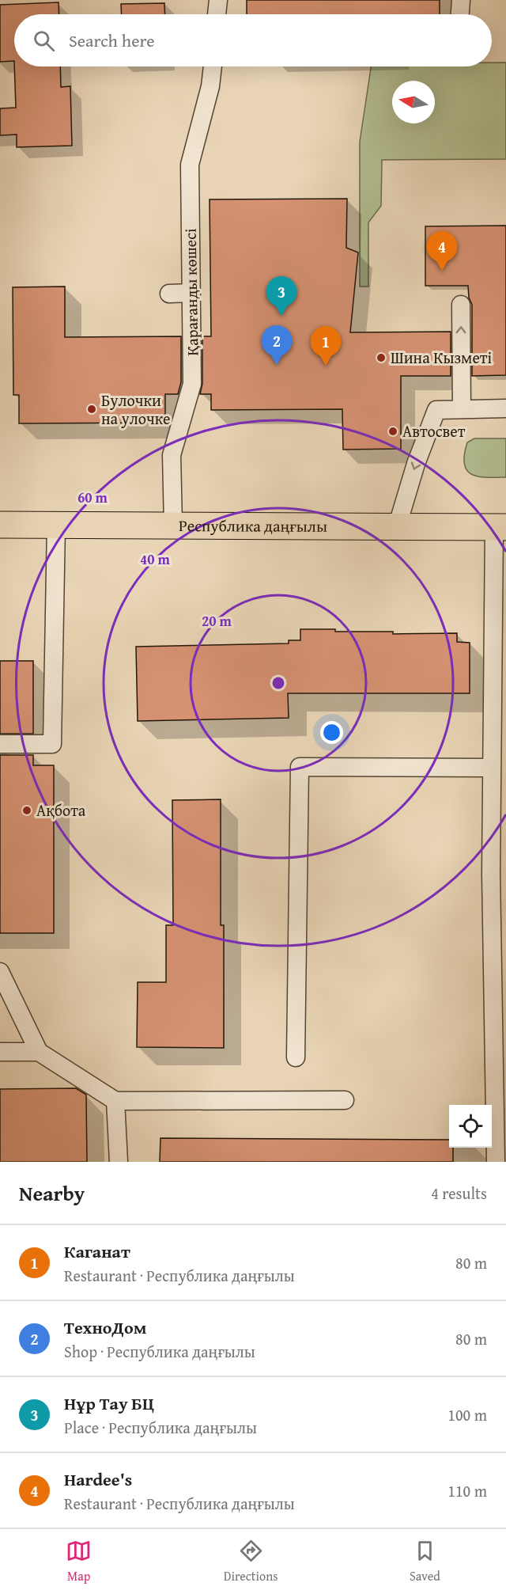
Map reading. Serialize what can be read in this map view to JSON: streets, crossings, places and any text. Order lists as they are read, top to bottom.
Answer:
{
  "streets": {
    "main road": ["Республика даңғылы"],
    "lane": ["Қарағанды көшесі"]
  },
  "crossings": [
    ["Қарағанды көшесі", "Республика даңғылы"]
  ],
  "places": [
    "Шина Кызметі",
    "Булочки на улочке",
    "Автосвет",
    "Ақбота"
  ],
  "north": "left",
  "page": {
    "search": "Search here",
    "pins": [
      "4",
      "3",
      "2",
      "1"
    ],
    "heading": ["Nearby", "4 results"],
    "list": [
      {
        "mark": "1",
        "name": "Каганат",
        "note": "Restaurant · Республика даңғылы",
        "value": "80 m"
      },
      {
        "mark": "2",
        "name": "ТехноДом",
        "note": "Shop · Республика даңғылы",
        "value": "80 m"
      },
      {
        "mark": "3",
        "name": "Нұр Тау БЦ",
        "note": "Place · Республика даңғылы",
        "value": "100 m"
      },
      {
        "mark": "4",
        "name": "Hardee's",
        "note": "Restaurant · Республика даңғылы",
        "value": "110 m"
      }
    ],
    "nav": ["Map", "Directions", "Saved"]
  },
  "rings": ["60 m", "40 m", "20 m"]
}
